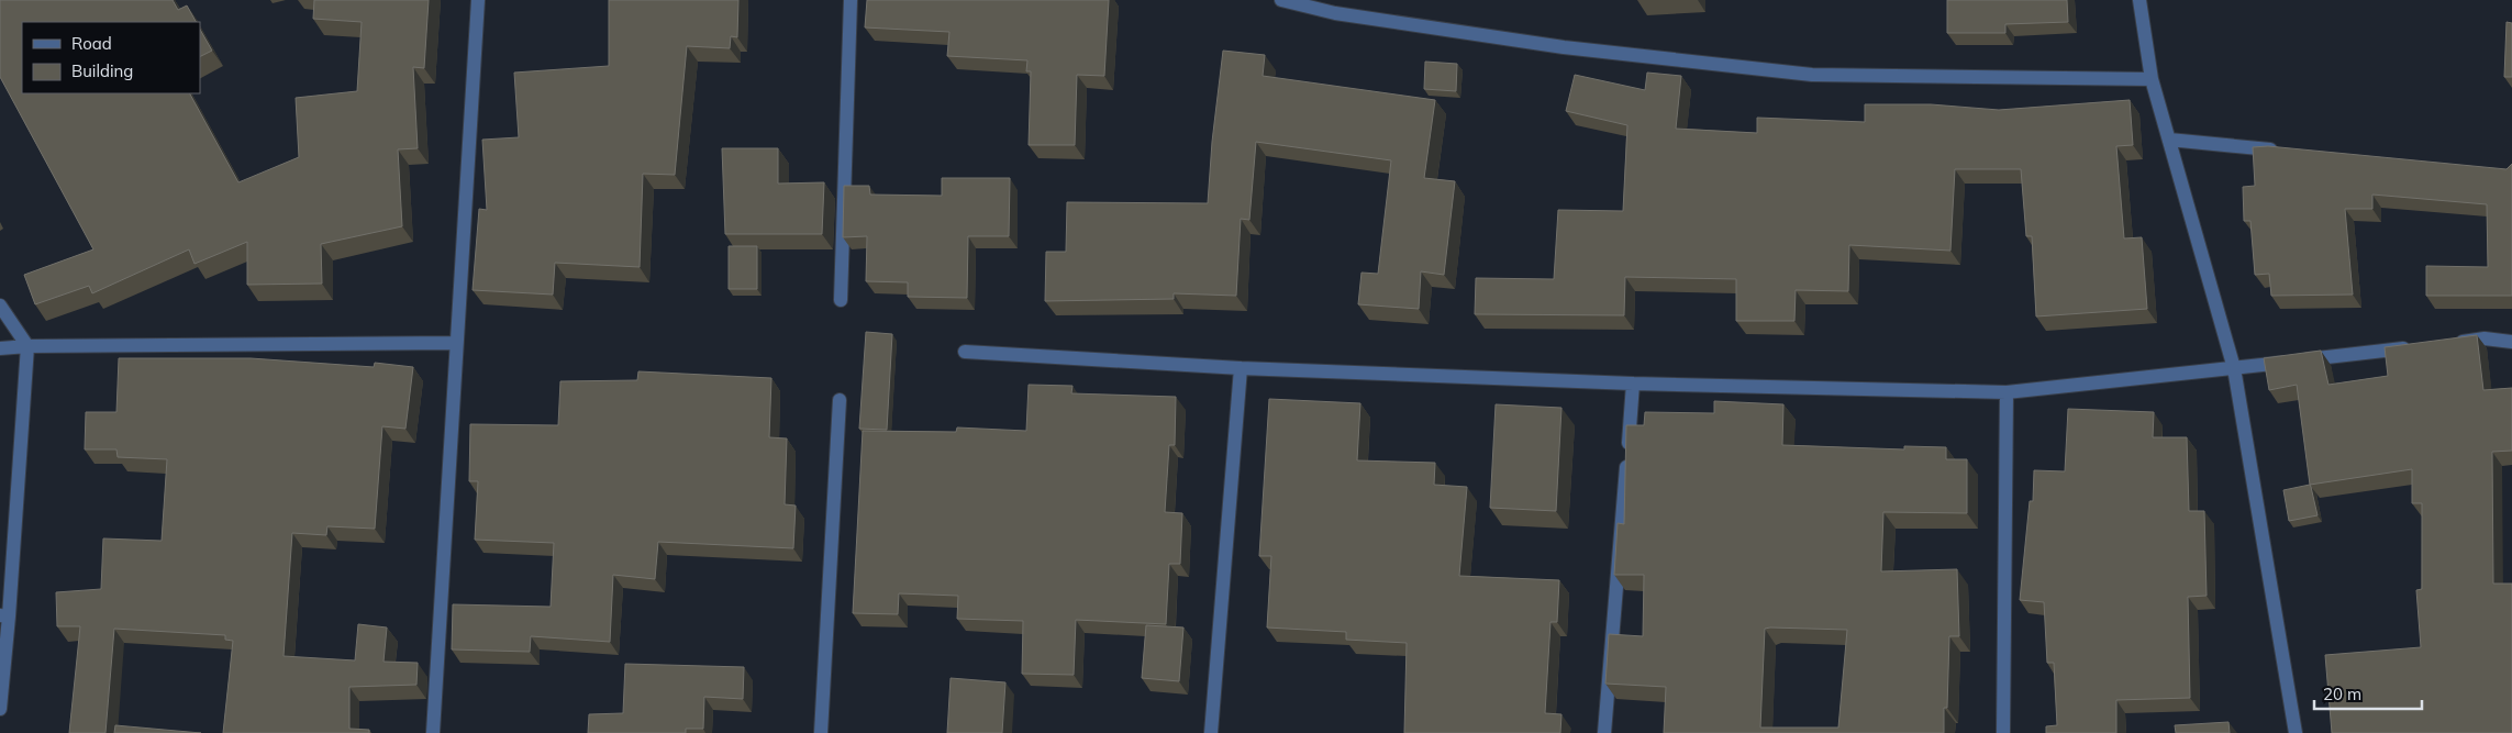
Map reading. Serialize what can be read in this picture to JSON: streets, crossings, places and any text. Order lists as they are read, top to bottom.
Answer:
{
  "legend": ["Road", "Building"],
  "scale_bar": "20 m"
}
